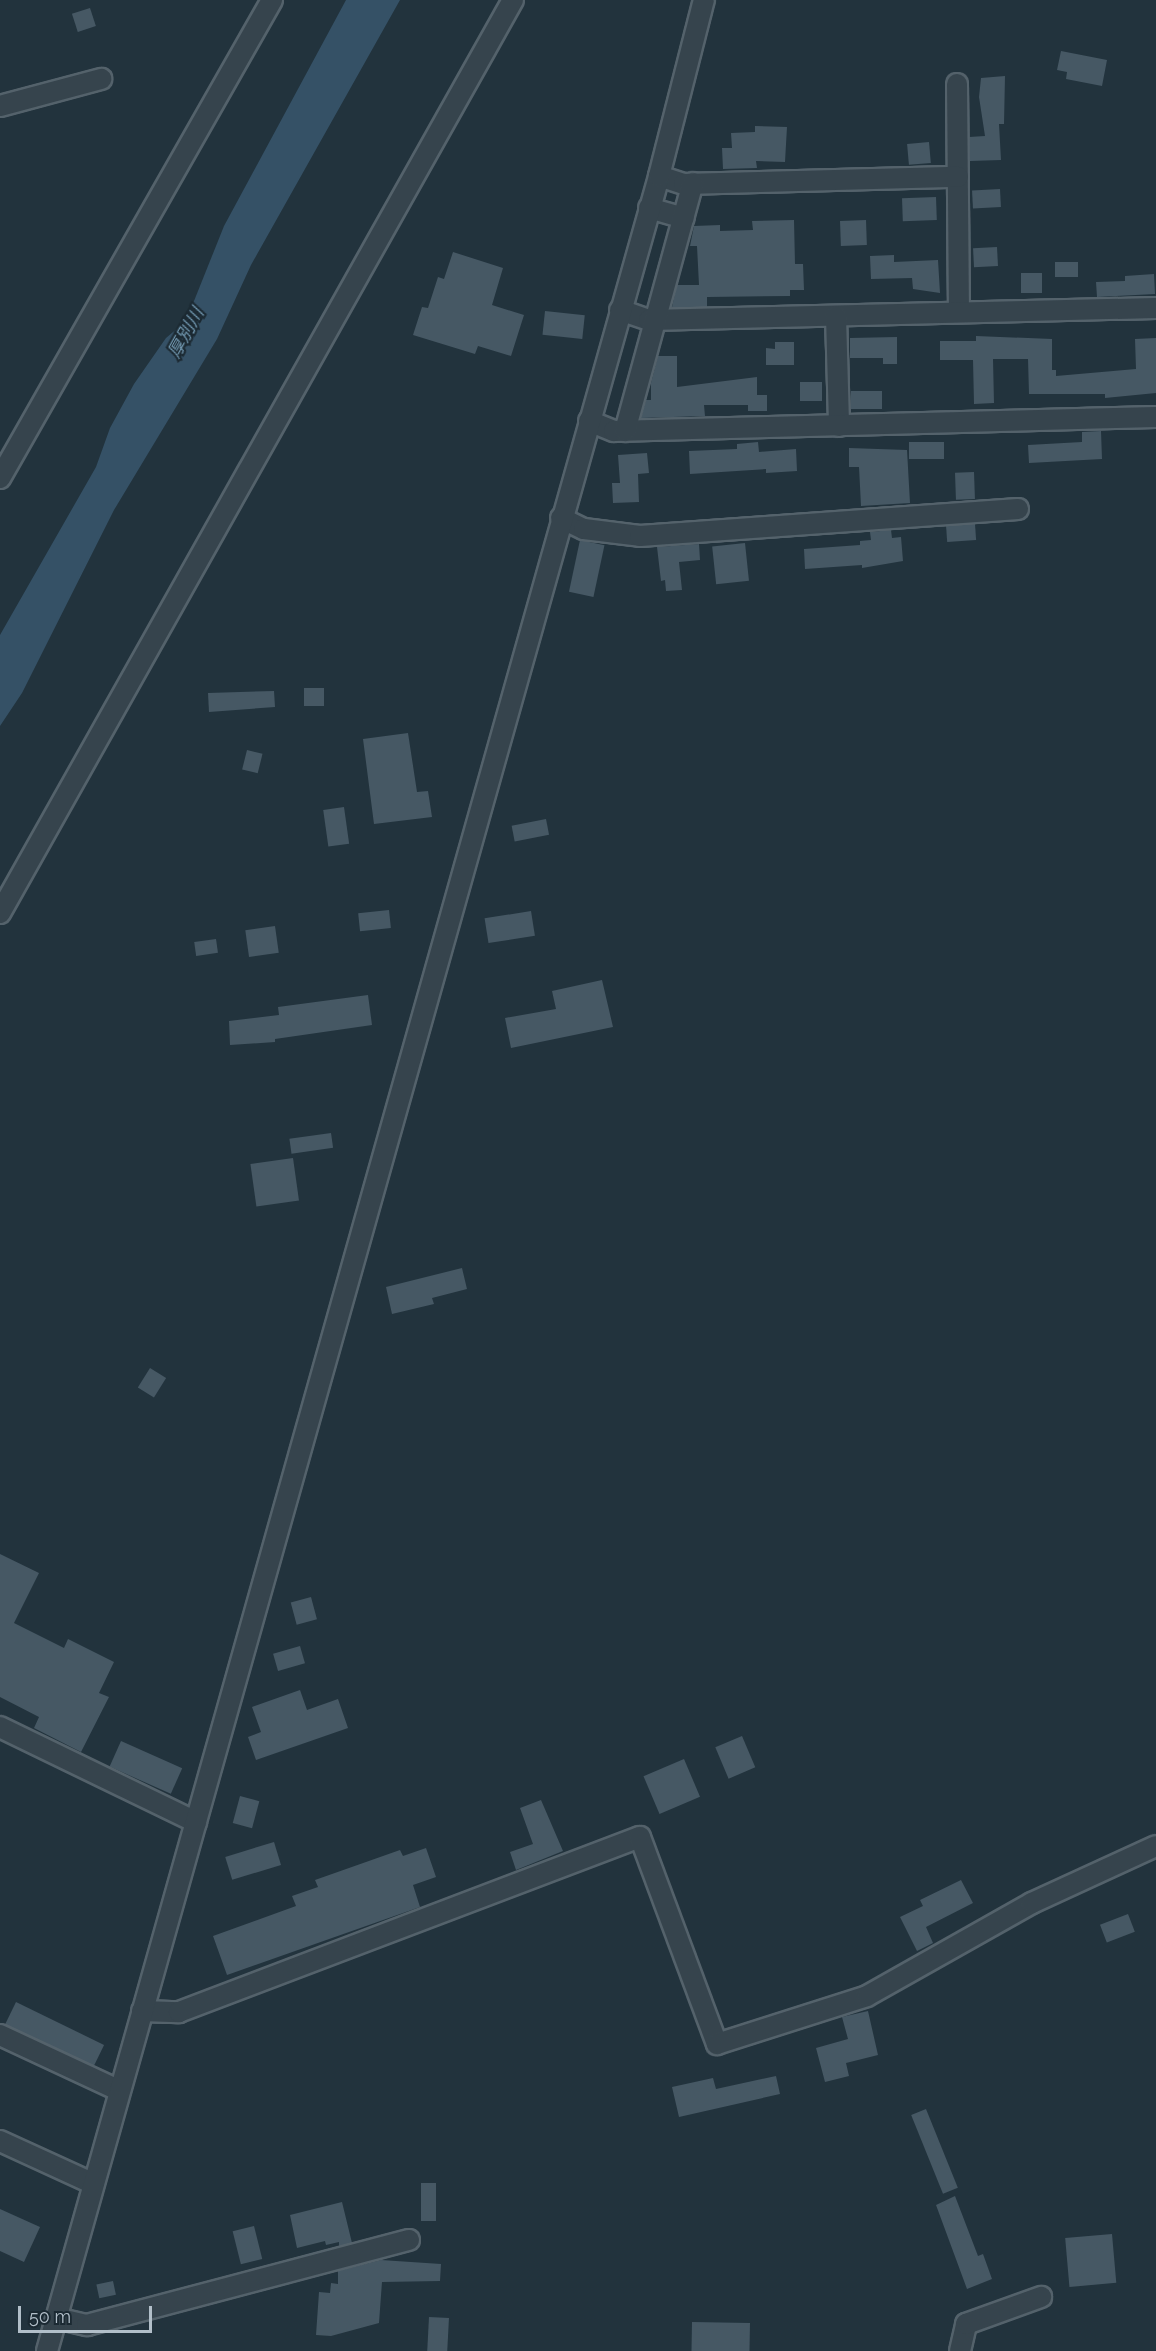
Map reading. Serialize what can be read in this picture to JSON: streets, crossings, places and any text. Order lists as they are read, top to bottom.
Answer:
{
  "water": ["厚別川"],
  "scale_bar": "50 m"
}
